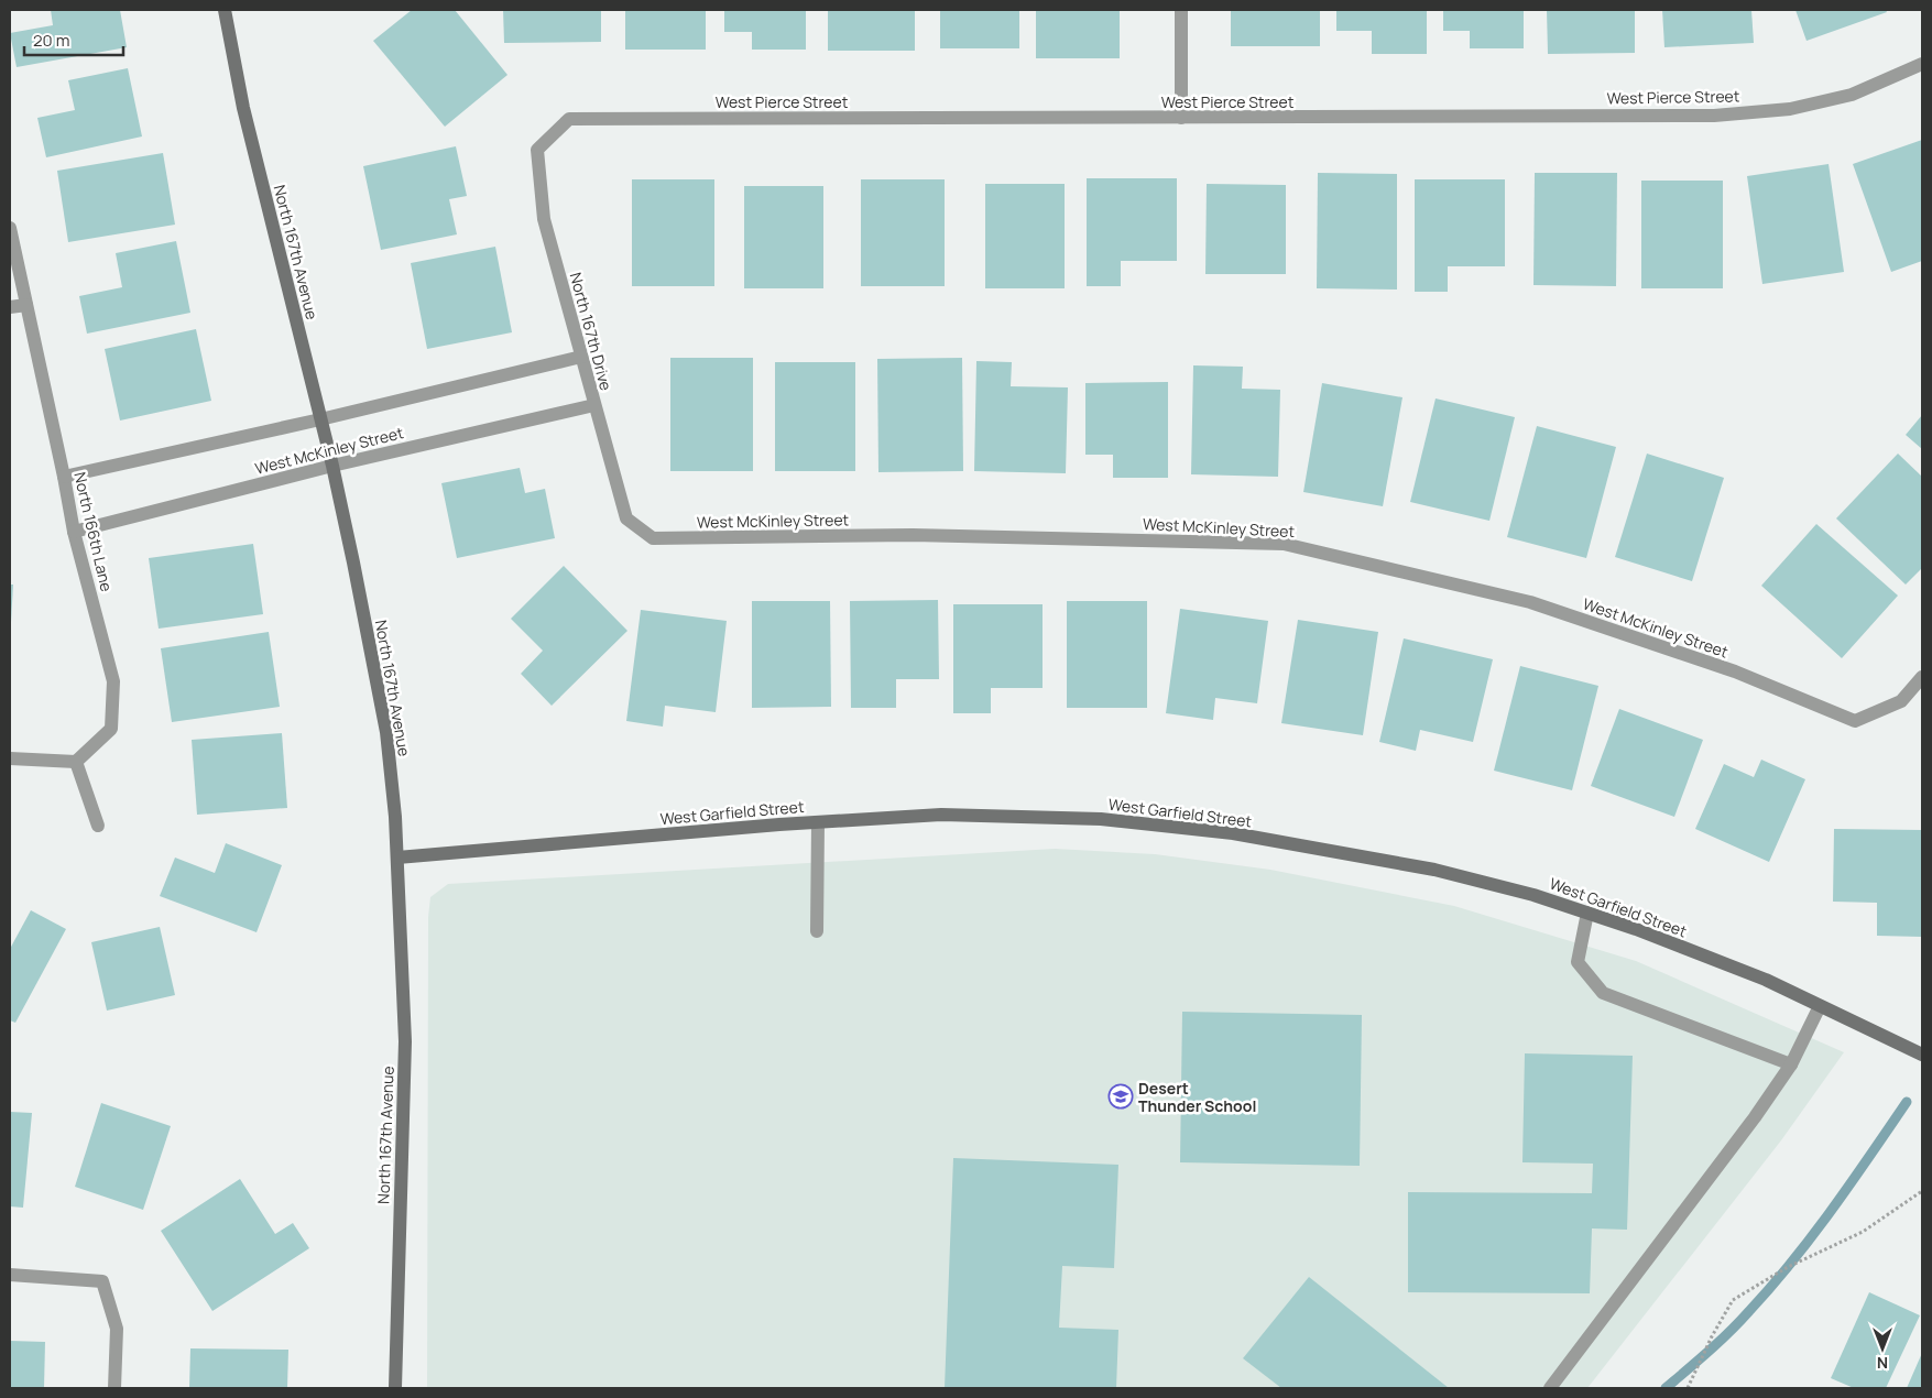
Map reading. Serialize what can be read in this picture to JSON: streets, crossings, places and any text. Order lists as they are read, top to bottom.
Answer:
{
  "streets": {
    "street": [
      "West Pierce Street",
      "North 167th Avenue",
      "North 167th Drive",
      "West McKinley Street",
      "North 166th Lane",
      "West Garfield Street"
    ]
  },
  "crossings": [
    ["West Pierce Street", "North 167th Drive"],
    ["North 167th Avenue", "West McKinley Street"],
    ["North 167th Avenue", "West Garfield Street"],
    ["North 167th Drive", "West McKinley Street"],
    ["West McKinley Street", "North 166th Lane"]
  ],
  "places": {
    "school or university": ["Desert Thunder School"]
  },
  "scale_bar": "20 m",
  "north": "bottom"
}
